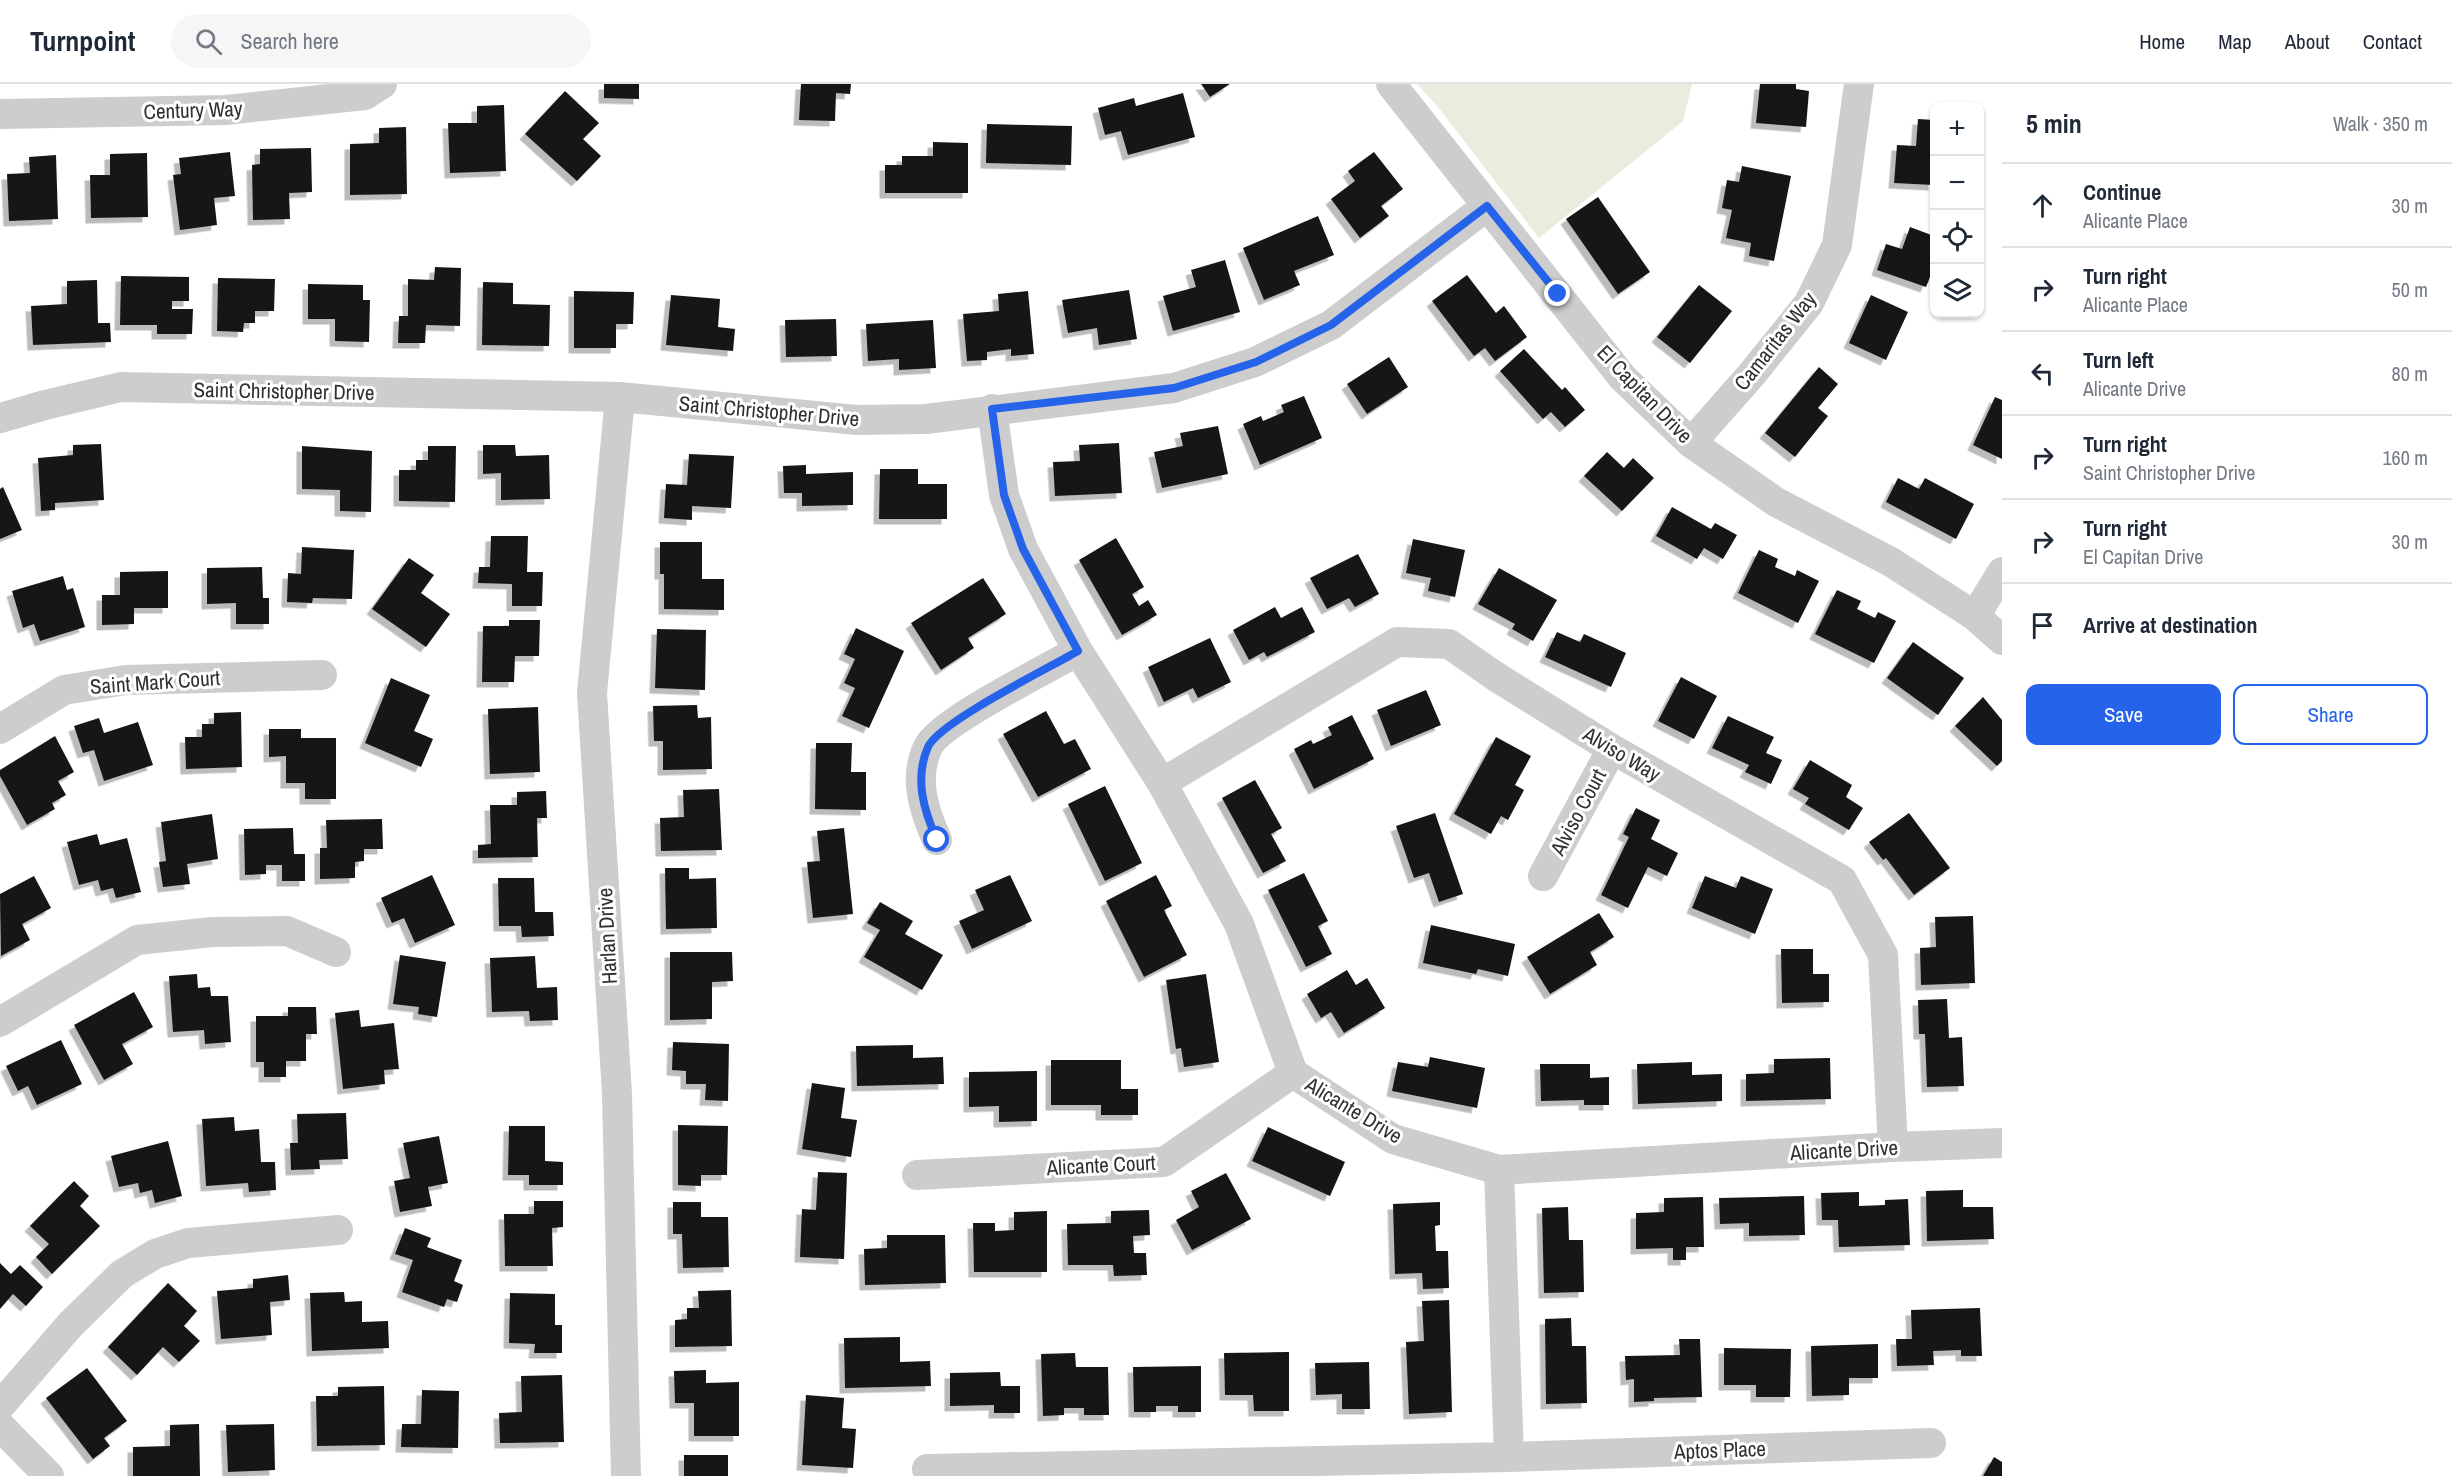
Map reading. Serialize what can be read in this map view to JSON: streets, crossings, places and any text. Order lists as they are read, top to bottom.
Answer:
{
  "streets": {
    "street": [
      "Century Way",
      "Camaritas Way",
      "Saint Christopher Drive",
      "El Capitan Drive",
      "Saint Mark Court",
      "Alviso Way",
      "Alviso Court",
      "Harlan Drive",
      "Alicante Drive",
      "Alicante Court",
      "Aptos Place"
    ]
  },
  "crossings": [
    ["Camaritas Way", "El Capitan Drive"],
    ["Saint Christopher Drive", "El Capitan Drive"],
    ["Saint Christopher Drive", "Harlan Drive"],
    ["Saint Christopher Drive", "Alicante Drive"],
    ["Alviso Way", "Alviso Court"],
    ["Alviso Way", "Alicante Drive"],
    ["Alicante Drive", "Alicante Court"]
  ],
  "page": {
    "header": "Turnpoint",
    "search": "Search here",
    "nav": [
      "Home",
      "Map",
      "About",
      "Contact"
    ],
    "heading": ["5 min", "Walk · 350 m"],
    "map_buttons": ["+", "−"],
    "list": [
      ["Continue", "Alicante Place", "30 m"],
      ["Turn right", "Alicante Place", "50 m"],
      ["Turn left", "Alicante Drive", "80 m"],
      ["Turn right", "Saint Christopher Drive", "160 m"],
      ["Turn right", "El Capitan Drive", "30 m"],
      "Arrive at destination"
    ],
    "buttons": ["Save", "Share"]
  }
}
